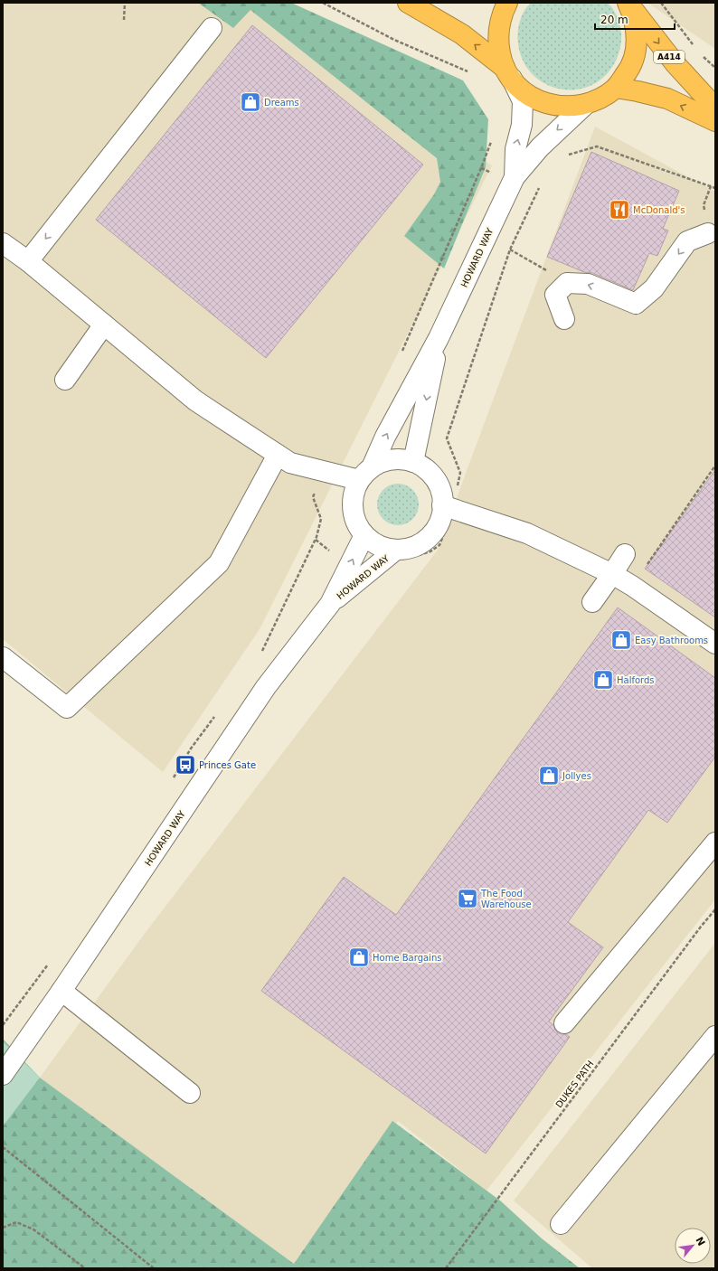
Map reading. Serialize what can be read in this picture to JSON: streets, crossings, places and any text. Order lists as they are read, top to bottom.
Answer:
{
  "streets": {
    "highway": ["A414"],
    "street": ["HOWARD WAY"],
    "path": ["DUKES PATH"]
  },
  "places": {
    "shop": [
      "Dreams",
      "Easy Bathrooms",
      "Halfords",
      "Jollyes",
      "Home Bargains"
    ],
    "restaurant": ["McDonald's"],
    "bus stop": ["Princes Gate"],
    "supermarket": ["The Food Warehouse"]
  },
  "scale_bar": "20 m",
  "north": "top right"
}
